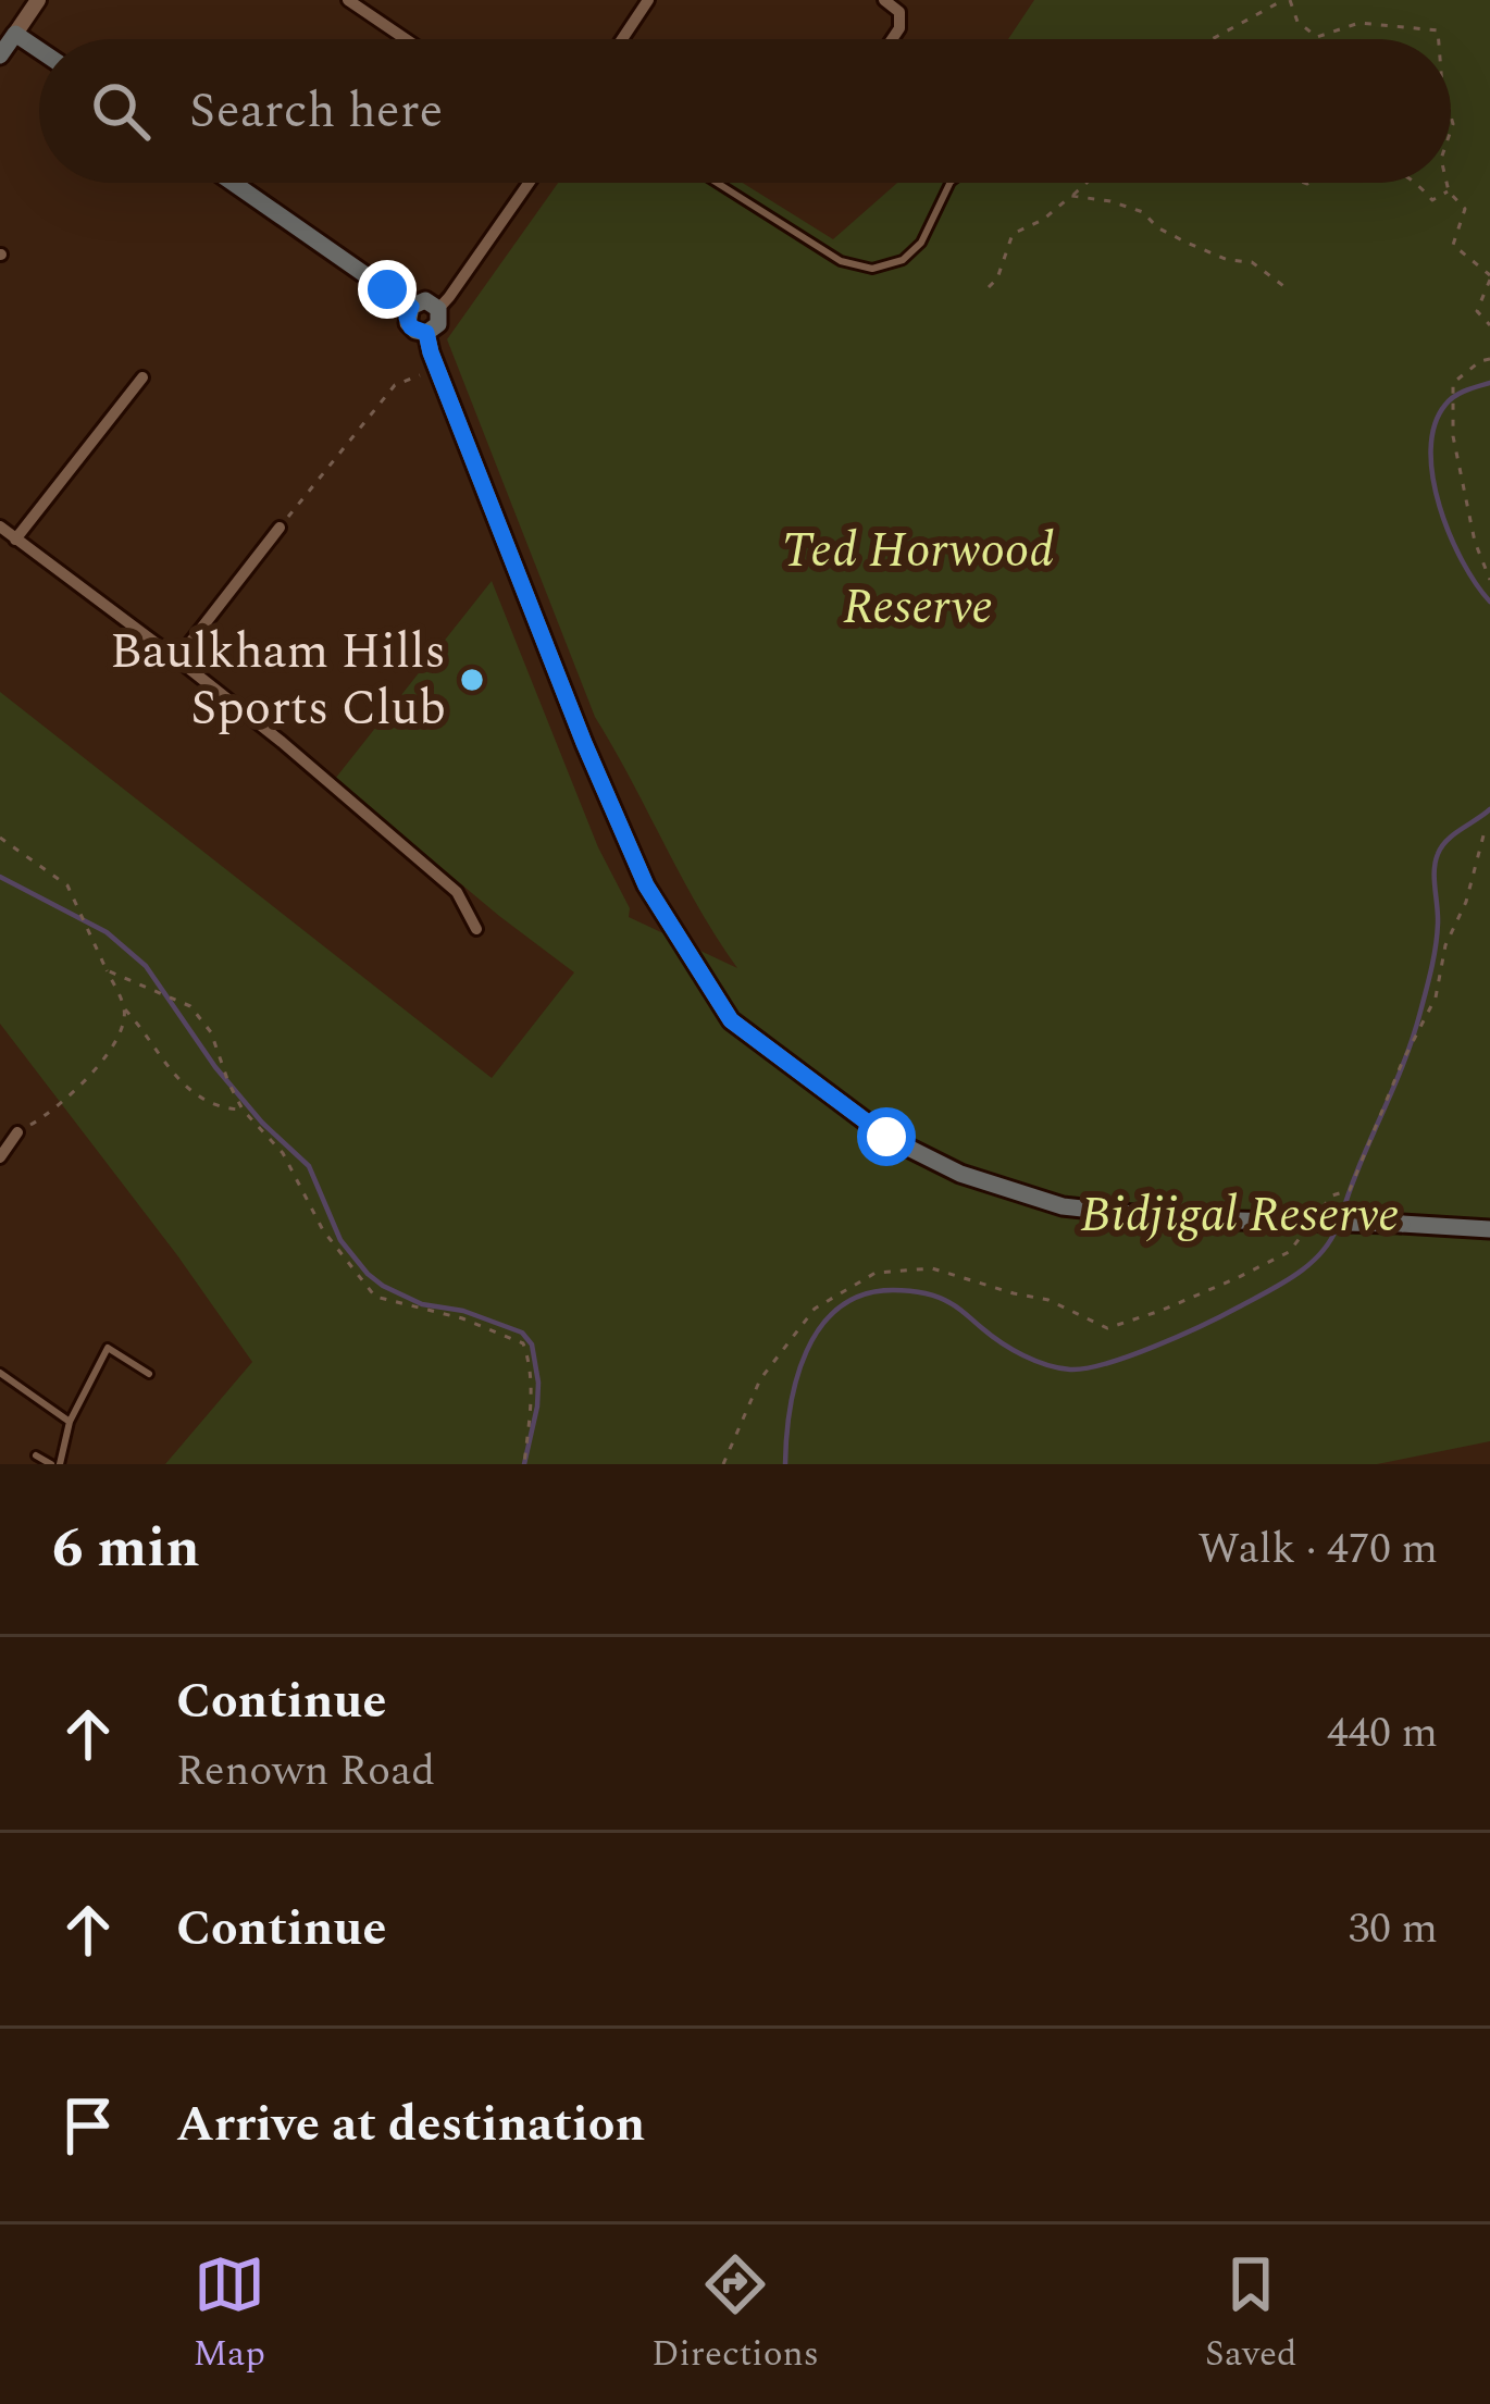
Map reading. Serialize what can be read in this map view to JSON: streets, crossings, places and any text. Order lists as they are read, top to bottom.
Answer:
{
  "parks": ["Ted Horwood Reserve", "Bidjigal Reserve"],
  "places": ["Baulkham Hills Sports Club"],
  "page": {
    "search": "Search here",
    "heading": ["6 min", "Walk · 470 m"],
    "list": [
      ["Continue", "Renown Road", "440 m"],
      ["Continue", "30 m"],
      "Arrive at destination"
    ],
    "nav": ["Map", "Directions", "Saved"]
  }
}
